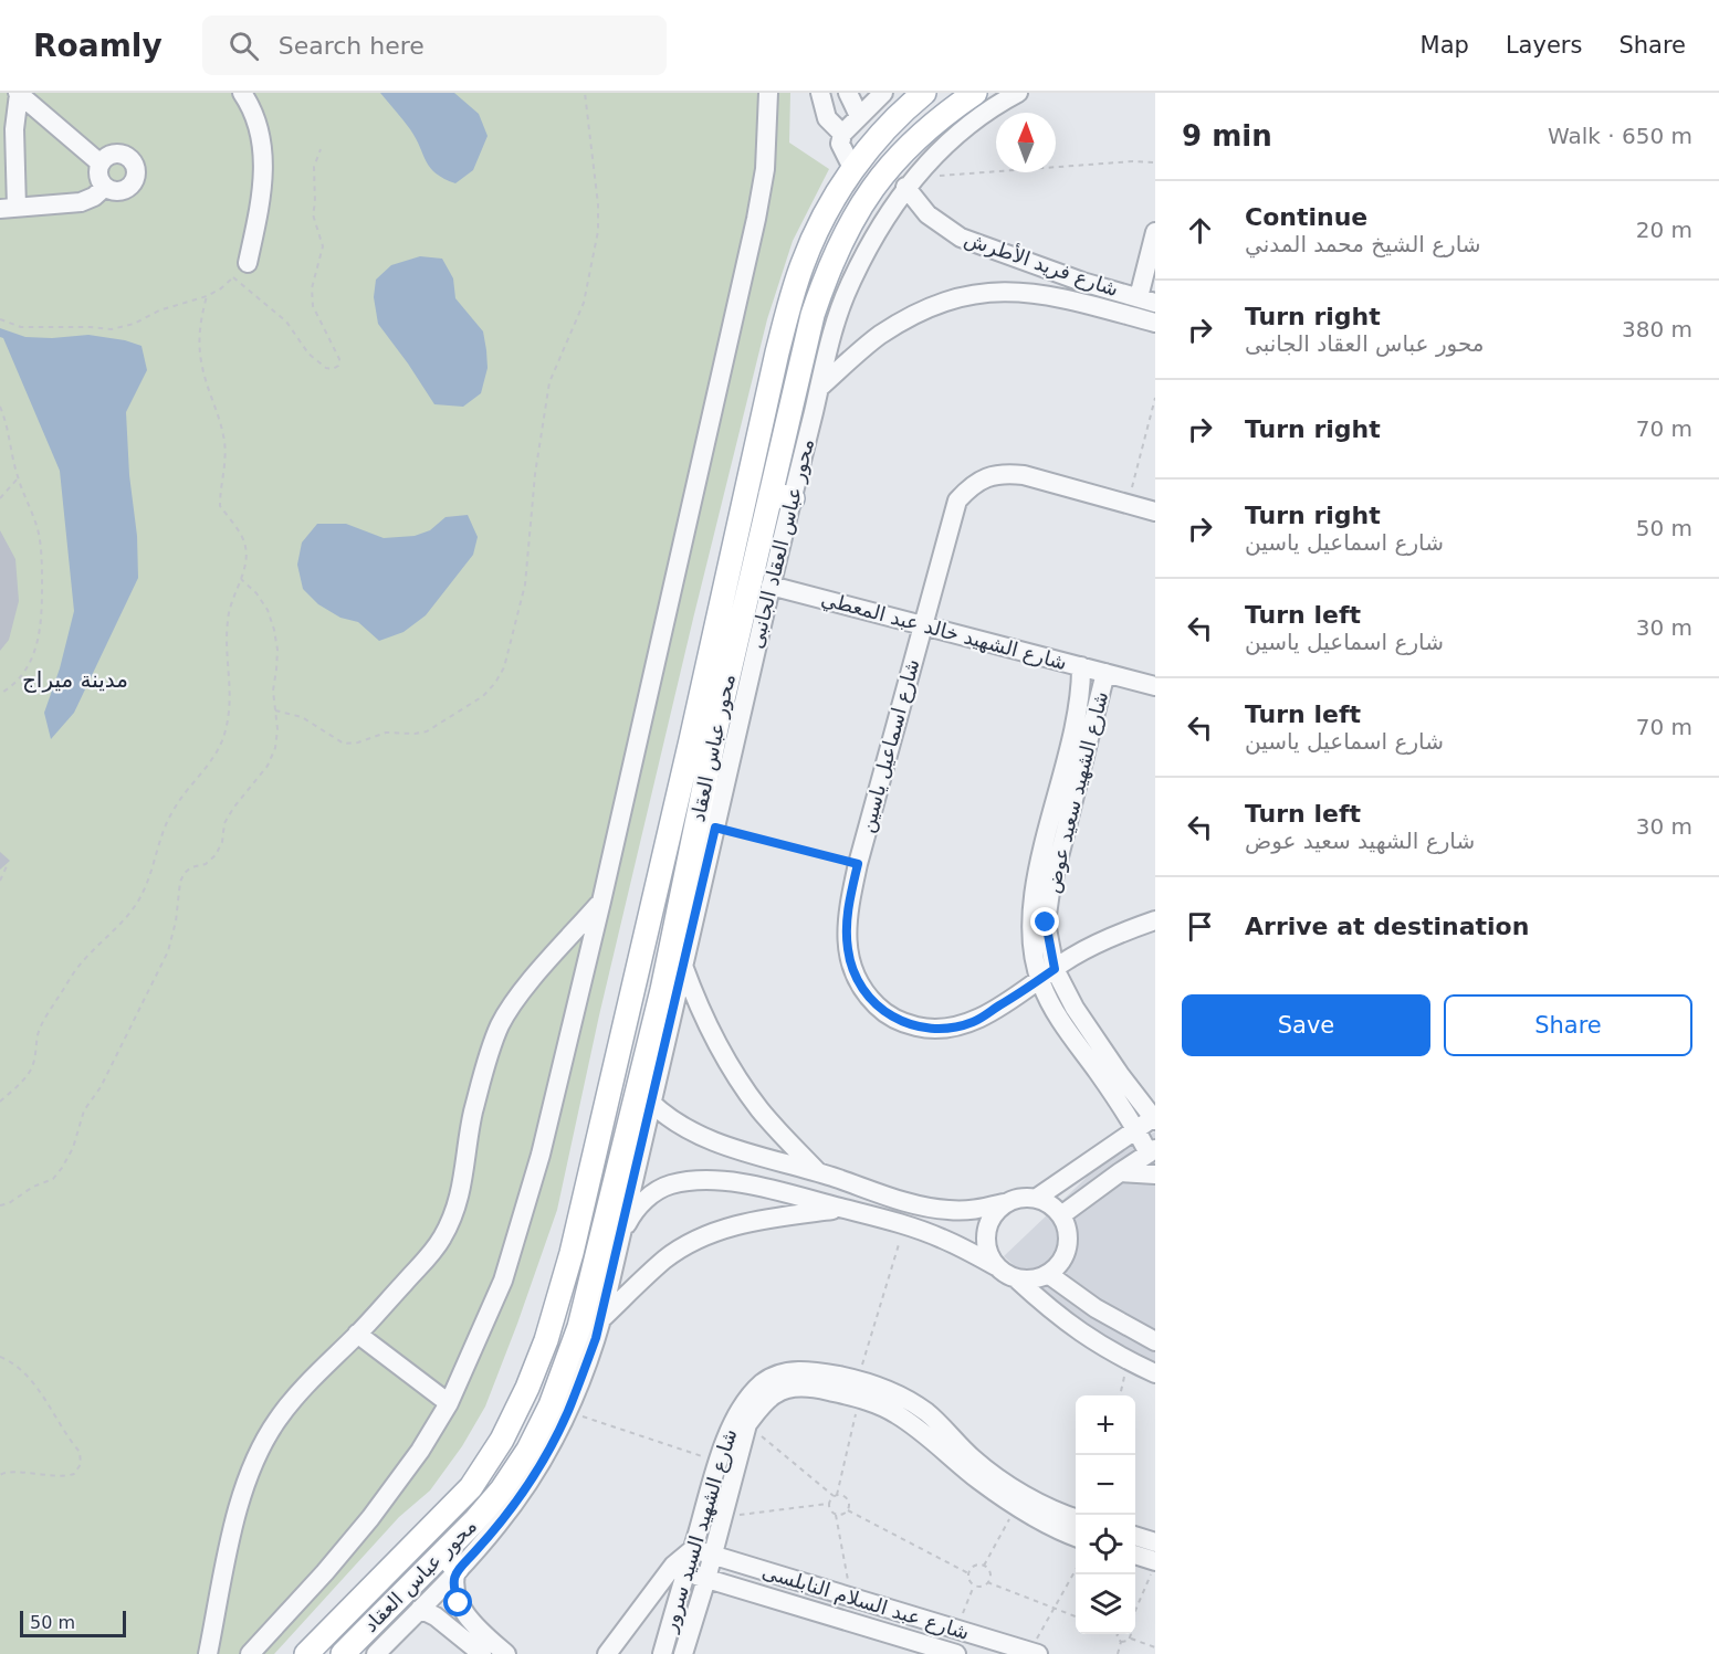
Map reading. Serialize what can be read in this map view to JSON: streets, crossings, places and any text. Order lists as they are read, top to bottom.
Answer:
{
  "streets": {
    "main road": ["محور عباس العقاد"],
    "street": [
      "شارع فريد الأطرش",
      "محور عباس العقاد الجانبى",
      "شارع الشهيد خالد عبد المعطي",
      "شارع اسماعيل ياسين",
      "شارع الشهيد سعيد عوض",
      "شارع الشهيد السيد سرور",
      "شارع عبد السلام النابلسى"
    ]
  },
  "crossings": [
    ["شارع فريد الأطرش", "محور عباس العقاد الجانبى"],
    ["محور عباس العقاد الجانبى", "شارع الشهيد خالد عبد المعطي"],
    ["محور عباس العقاد الجانبى", "محور عباس العقاد"],
    ["شارع الشهيد خالد عبد المعطي", "شارع اسماعيل ياسين"],
    ["شارع الشهيد خالد عبد المعطي", "شارع الشهيد سعيد عوض"],
    ["شارع اسماعيل ياسين", "شارع الشهيد سعيد عوض"],
    ["شارع الشهيد السيد سرور", "شارع عبد السلام النابلسى"]
  ],
  "districts": ["مدينة ميراج"],
  "scale_bar": "50 m",
  "north": "top",
  "page": {
    "header": "Roamly",
    "search": "Search here",
    "nav": ["Map", "Layers", "Share"],
    "heading": ["9 min", "Walk · 650 m"],
    "list": [
      ["Continue", "شارع الشيخ محمد المدني", "20 m"],
      ["Turn right", "محور عباس العقاد الجانبى", "380 m"],
      ["Turn right", "70 m"],
      ["Turn right", "شارع اسماعيل ياسين", "50 m"],
      ["Turn left", "شارع اسماعيل ياسين", "30 m"],
      ["Turn left", "شارع اسماعيل ياسين", "70 m"],
      ["Turn left", "شارع الشهيد سعيد عوض", "30 m"],
      "Arrive at destination"
    ],
    "buttons": ["Save", "Share"],
    "map_buttons": ["+", "−"],
    "scale": "50 m"
  }
}
